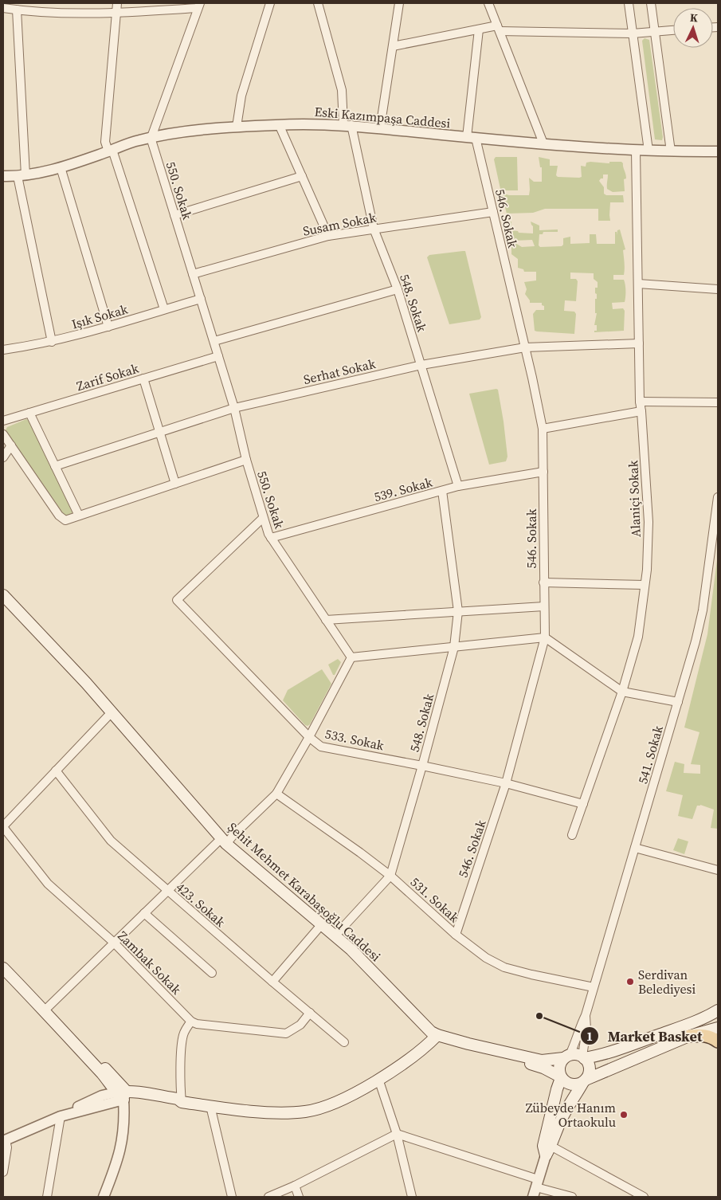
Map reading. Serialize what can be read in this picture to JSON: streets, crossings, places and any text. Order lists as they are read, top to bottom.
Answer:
{
  "streets": {
    "main road": ["Şehit Mehmet Karabaşoğlu Caddesi"],
    "street": [
      "Eski Kazımpaşa Caddesi",
      "550. Sokak",
      "546. Sokak",
      "Susam Sokak",
      "548. Sokak",
      "Işık Sokak",
      "Serhat Sokak",
      "Zarif Sokak",
      "539. Sokak",
      "Alaniçi Sokak",
      "533. Sokak",
      "541. Sokak",
      "531. Sokak",
      "423. Sokak",
      "Zambak Sokak"
    ]
  },
  "crossings": [
    ["Eski Kazımpaşa Caddesi", "550. Sokak"],
    ["Eski Kazımpaşa Caddesi", "546. Sokak"],
    ["Eski Kazımpaşa Caddesi", "548. Sokak"],
    ["Eski Kazımpaşa Caddesi", "Alaniçi Sokak"],
    ["550. Sokak", "Susam Sokak"],
    ["550. Sokak", "Işık Sokak"],
    ["550. Sokak", "Serhat Sokak"],
    ["550. Sokak", "Zarif Sokak"],
    ["550. Sokak", "539. Sokak"],
    ["550. Sokak", "533. Sokak"],
    ["546. Sokak", "Susam Sokak"],
    ["546. Sokak", "Serhat Sokak"],
    ["546. Sokak", "539. Sokak"],
    ["546. Sokak", "533. Sokak"],
    ["546. Sokak", "531. Sokak"],
    ["Susam Sokak", "548. Sokak"],
    ["548. Sokak", "Serhat Sokak"],
    ["548. Sokak", "539. Sokak"],
    ["548. Sokak", "533. Sokak"],
    ["548. Sokak", "Şehit Mehmet Karabaşoğlu Caddesi"],
    ["548. Sokak", "531. Sokak"],
    ["Serhat Sokak", "Alaniçi Sokak"],
    ["Alaniçi Sokak", "533. Sokak"],
    ["541. Sokak", "531. Sokak"]
  ],
  "places": ["Serdivan Belediyesi", "Market Basket", "Zübeyde Hanım Ortaokulu"],
  "north": "top"
}
